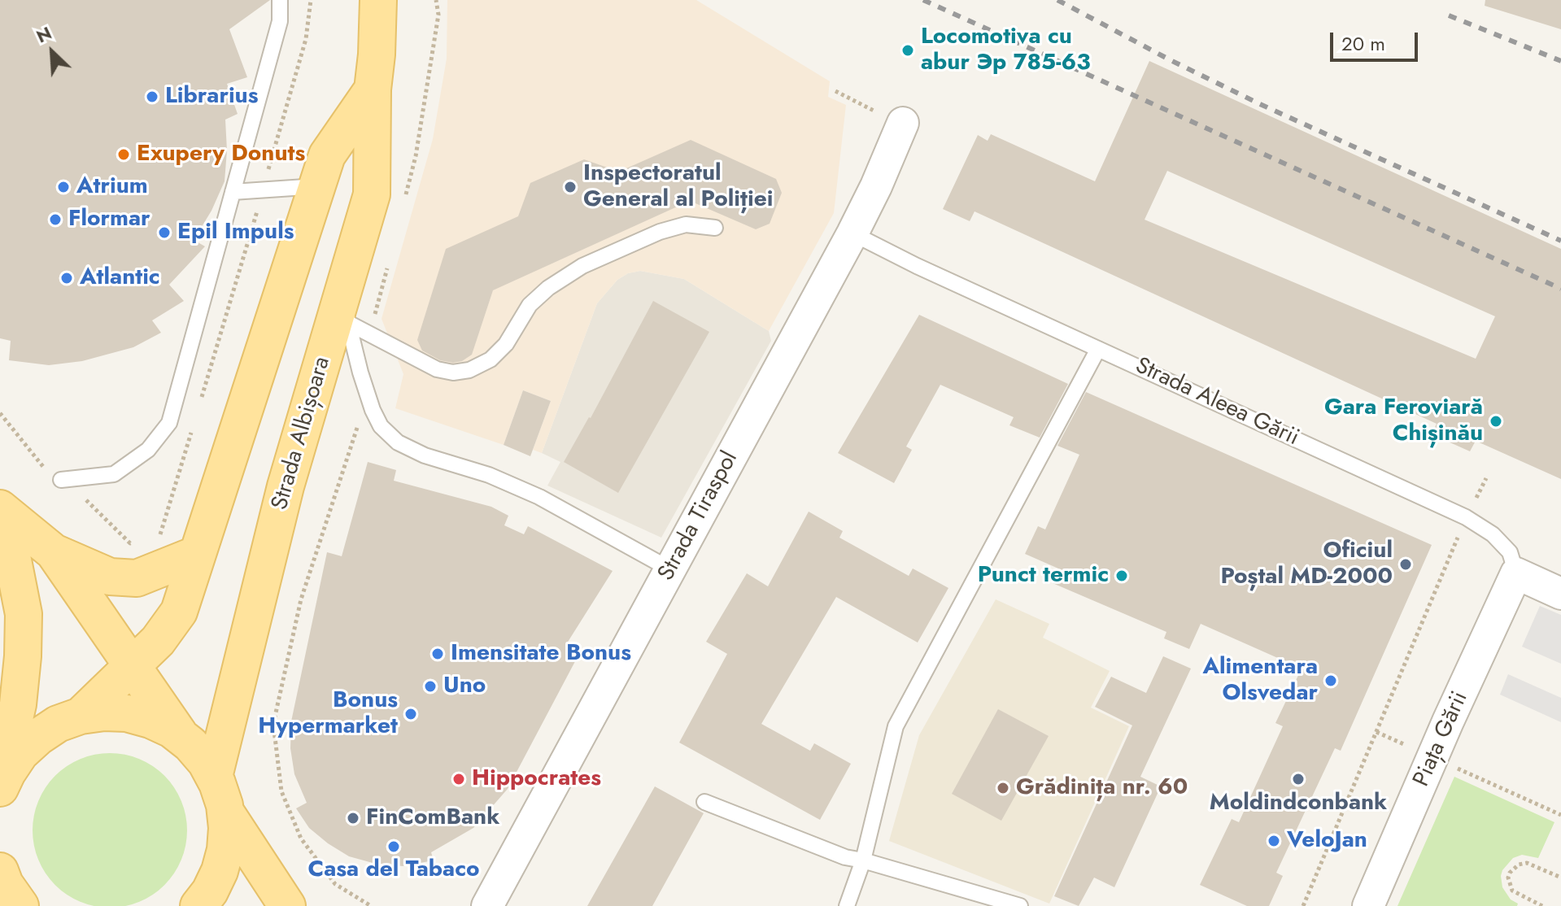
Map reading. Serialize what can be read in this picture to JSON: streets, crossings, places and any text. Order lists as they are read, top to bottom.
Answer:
{
  "streets": {
    "main road": ["Strada Albișoara"],
    "street": ["Strada Tiraspol", "Piața Gării"],
    "lane": ["Strada Aleea Gării"]
  },
  "crossings": [
    ["Strada Aleea Gării", "Strada Tiraspol"],
    ["Strada Aleea Gării", "Piața Gării"]
  ],
  "places": [
    "Locomotiva cu abur Эр 785-63",
    "Librarius",
    "Exupery Donuts",
    "Atrium",
    "Inspectoratul General al Poliției",
    "Flormar",
    "Epil Impuls",
    "Atlantic",
    "Gara Feroviară Chișinău",
    "Oficiul Poștal MD-2000",
    "Punct termic",
    "Imensitate Bonus",
    "Alimentara Olsvedar",
    "Uno",
    "Bonus Hypermarket",
    "Hippocrates",
    "Moldindconbank",
    "Grădinița nr. 60",
    "FinComBank",
    "VeloJan",
    "Casa del Tabaco"
  ],
  "scale_bar": "20 m",
  "north": "top left"
}
